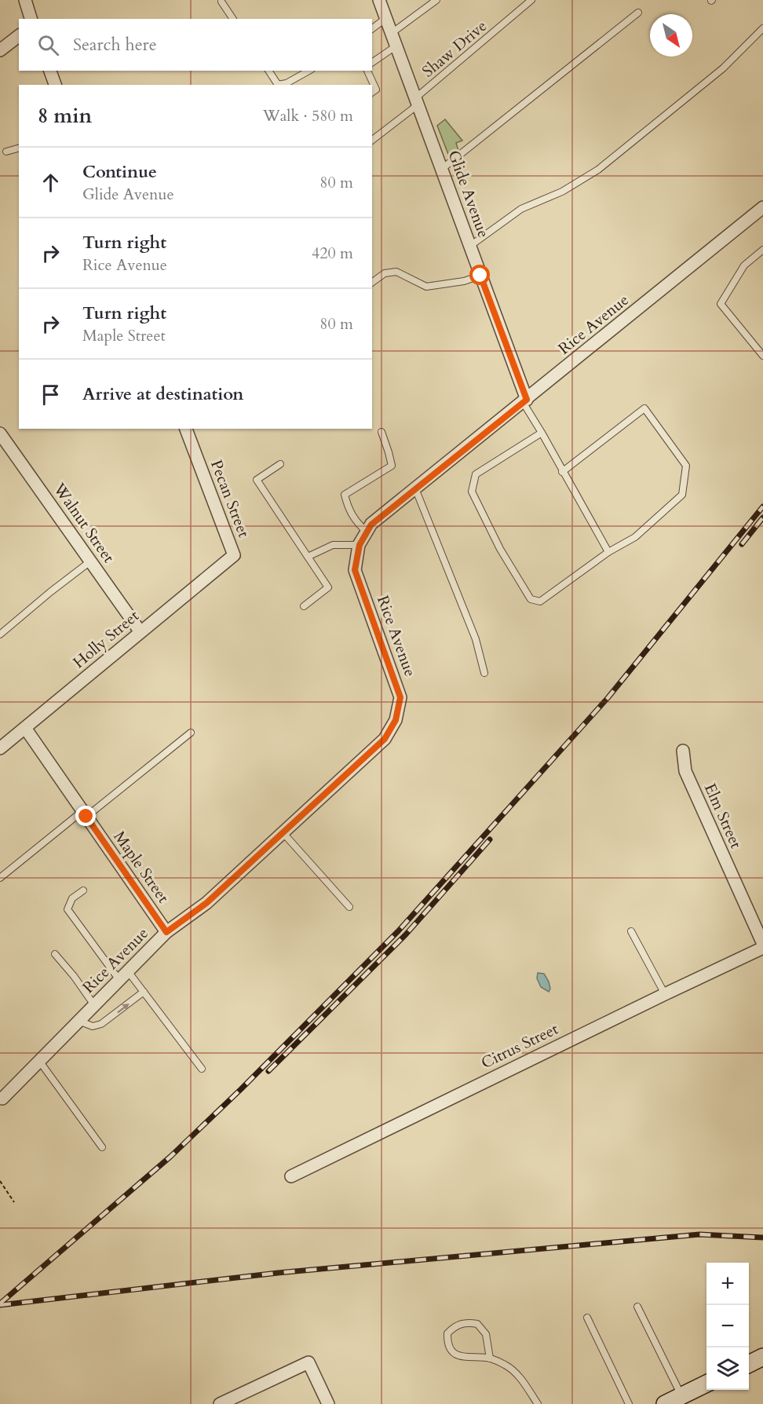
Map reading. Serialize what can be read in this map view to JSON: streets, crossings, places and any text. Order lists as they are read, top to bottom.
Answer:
{
  "streets": {
    "street": [
      "Glide Avenue",
      "Rice Avenue",
      "Pecan Street",
      "Walnut Street",
      "Holly Street",
      "Elm Street",
      "Maple Street",
      "Citrus Street"
    ],
    "lane": ["Shaw Drive"]
  },
  "crossings": [
    ["Shaw Drive", "Glide Avenue"],
    ["Glide Avenue", "Rice Avenue"],
    ["Rice Avenue", "Maple Street"],
    ["Pecan Street", "Holly Street"],
    ["Walnut Street", "Holly Street"],
    ["Holly Street", "Maple Street"]
  ],
  "north": "bottom right",
  "page": {
    "search": "Search here",
    "heading": ["8 min", "Walk · 580 m"],
    "list": [
      ["Continue", "Glide Avenue", "80 m"],
      ["Turn right", "Rice Avenue", "420 m"],
      ["Turn right", "Maple Street", "80 m"],
      "Arrive at destination"
    ],
    "map_buttons": ["+", "−"]
  }
}
